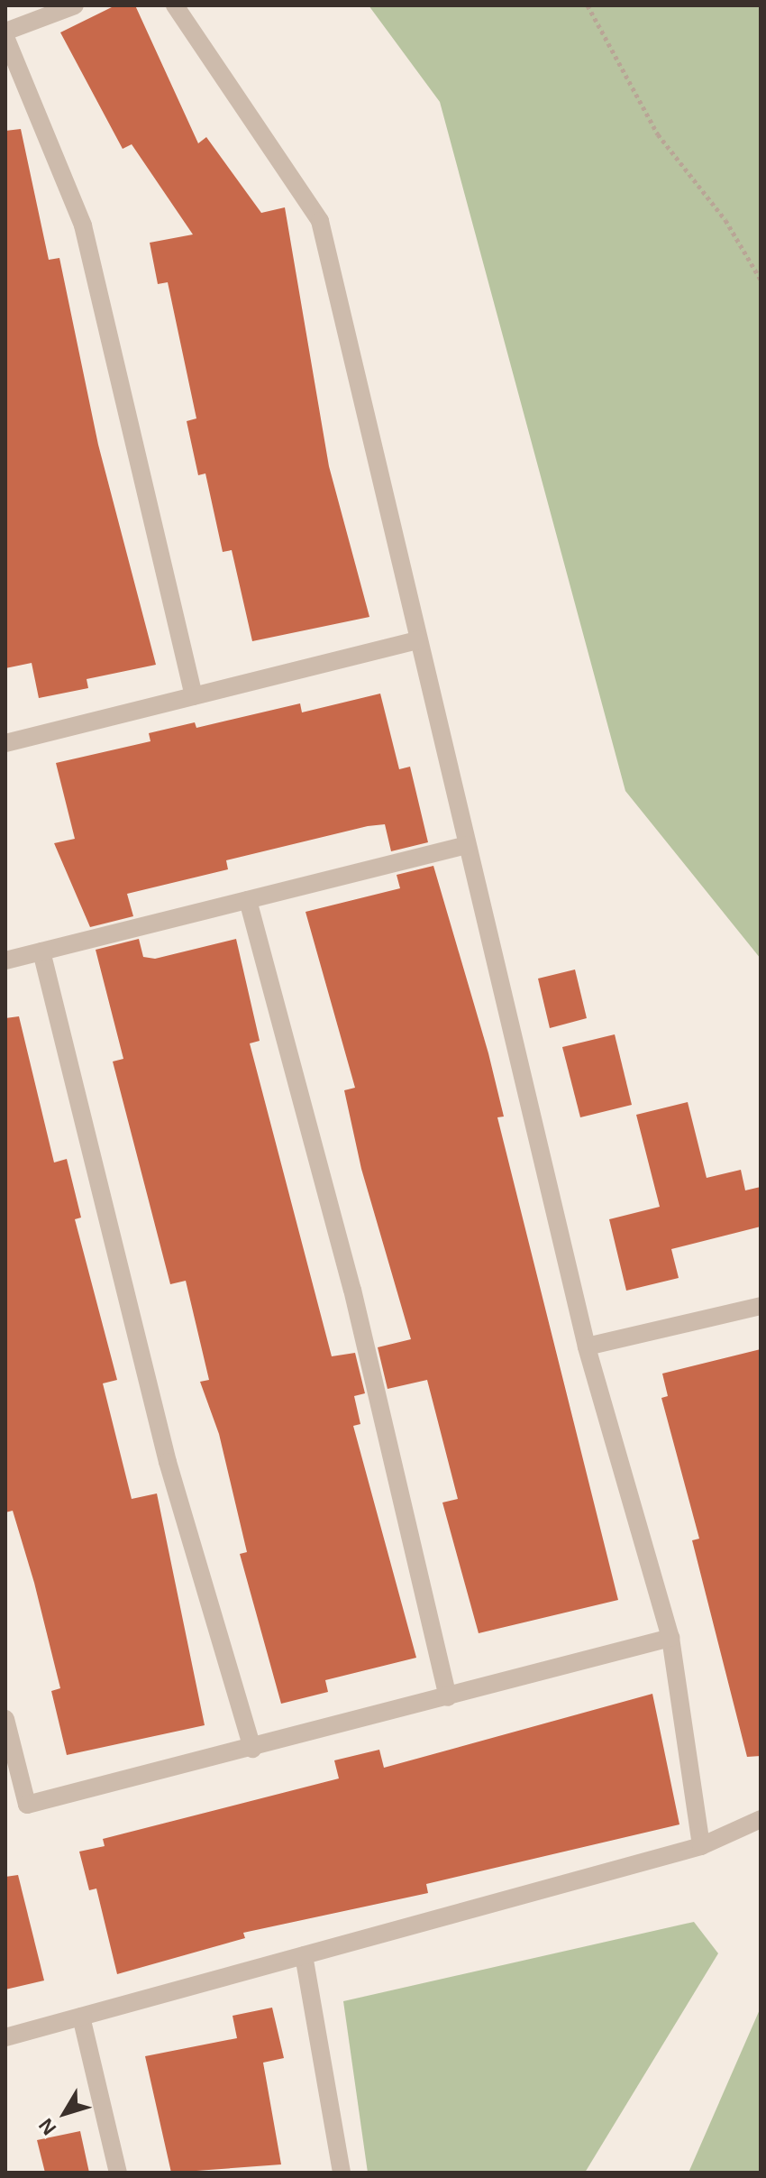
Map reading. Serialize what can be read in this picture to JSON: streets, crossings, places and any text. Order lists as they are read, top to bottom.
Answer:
{
  "north": "bottom left"
}
